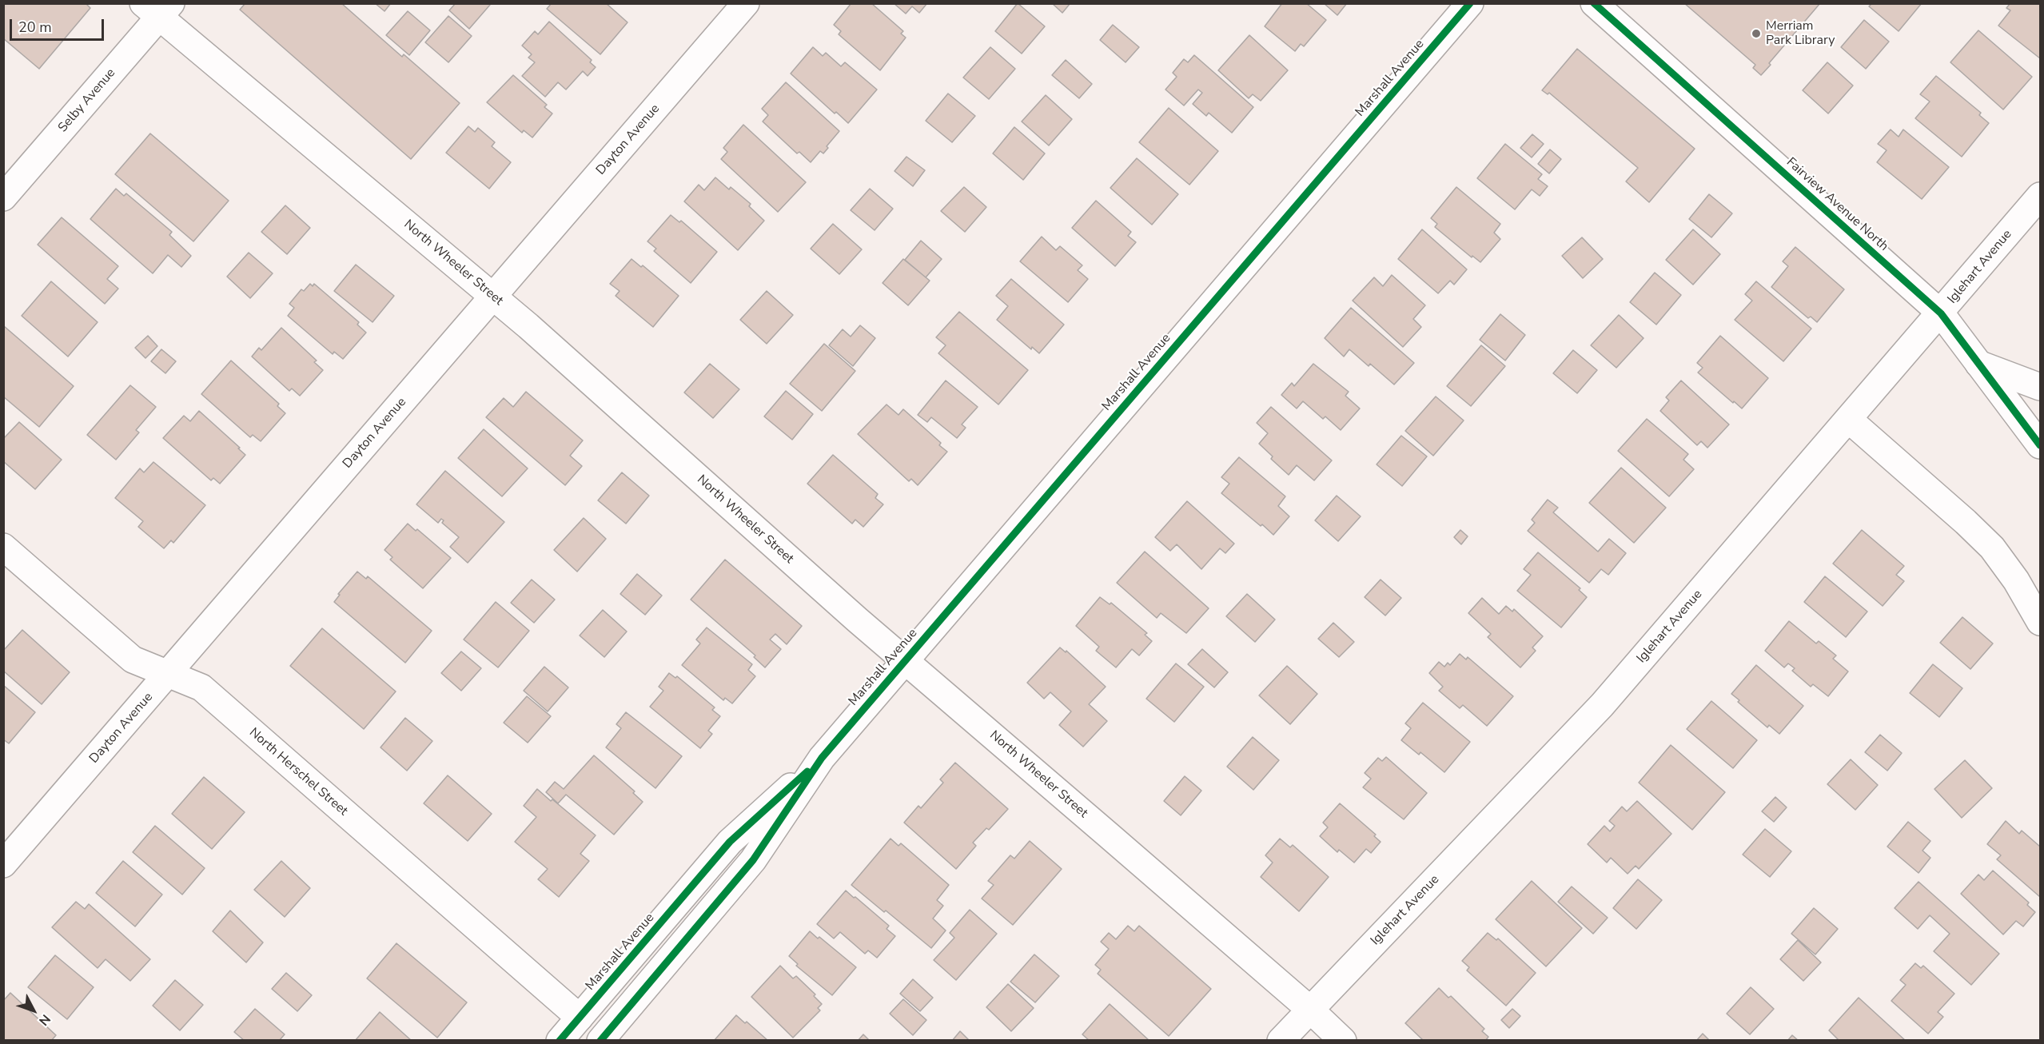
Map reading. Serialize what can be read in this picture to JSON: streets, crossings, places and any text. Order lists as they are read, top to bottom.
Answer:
{
  "streets": {
    "street": [
      "Marshall Avenue",
      "Selby Avenue",
      "Dayton Avenue",
      "Fairview Avenue North",
      "North Wheeler Street",
      "Iglehart Avenue",
      "North Herschel Street"
    ]
  },
  "crossings": [
    ["Marshall Avenue", "North Wheeler Street"],
    ["Marshall Avenue", "North Herschel Street"],
    ["Selby Avenue", "North Wheeler Street"],
    ["Dayton Avenue", "North Wheeler Street"],
    ["Dayton Avenue", "North Herschel Street"],
    ["Fairview Avenue North", "Iglehart Avenue"],
    ["North Wheeler Street", "Iglehart Avenue"]
  ],
  "places": ["Merriam Park Library"],
  "scale_bar": "20 m",
  "north": "bottom right"
}
